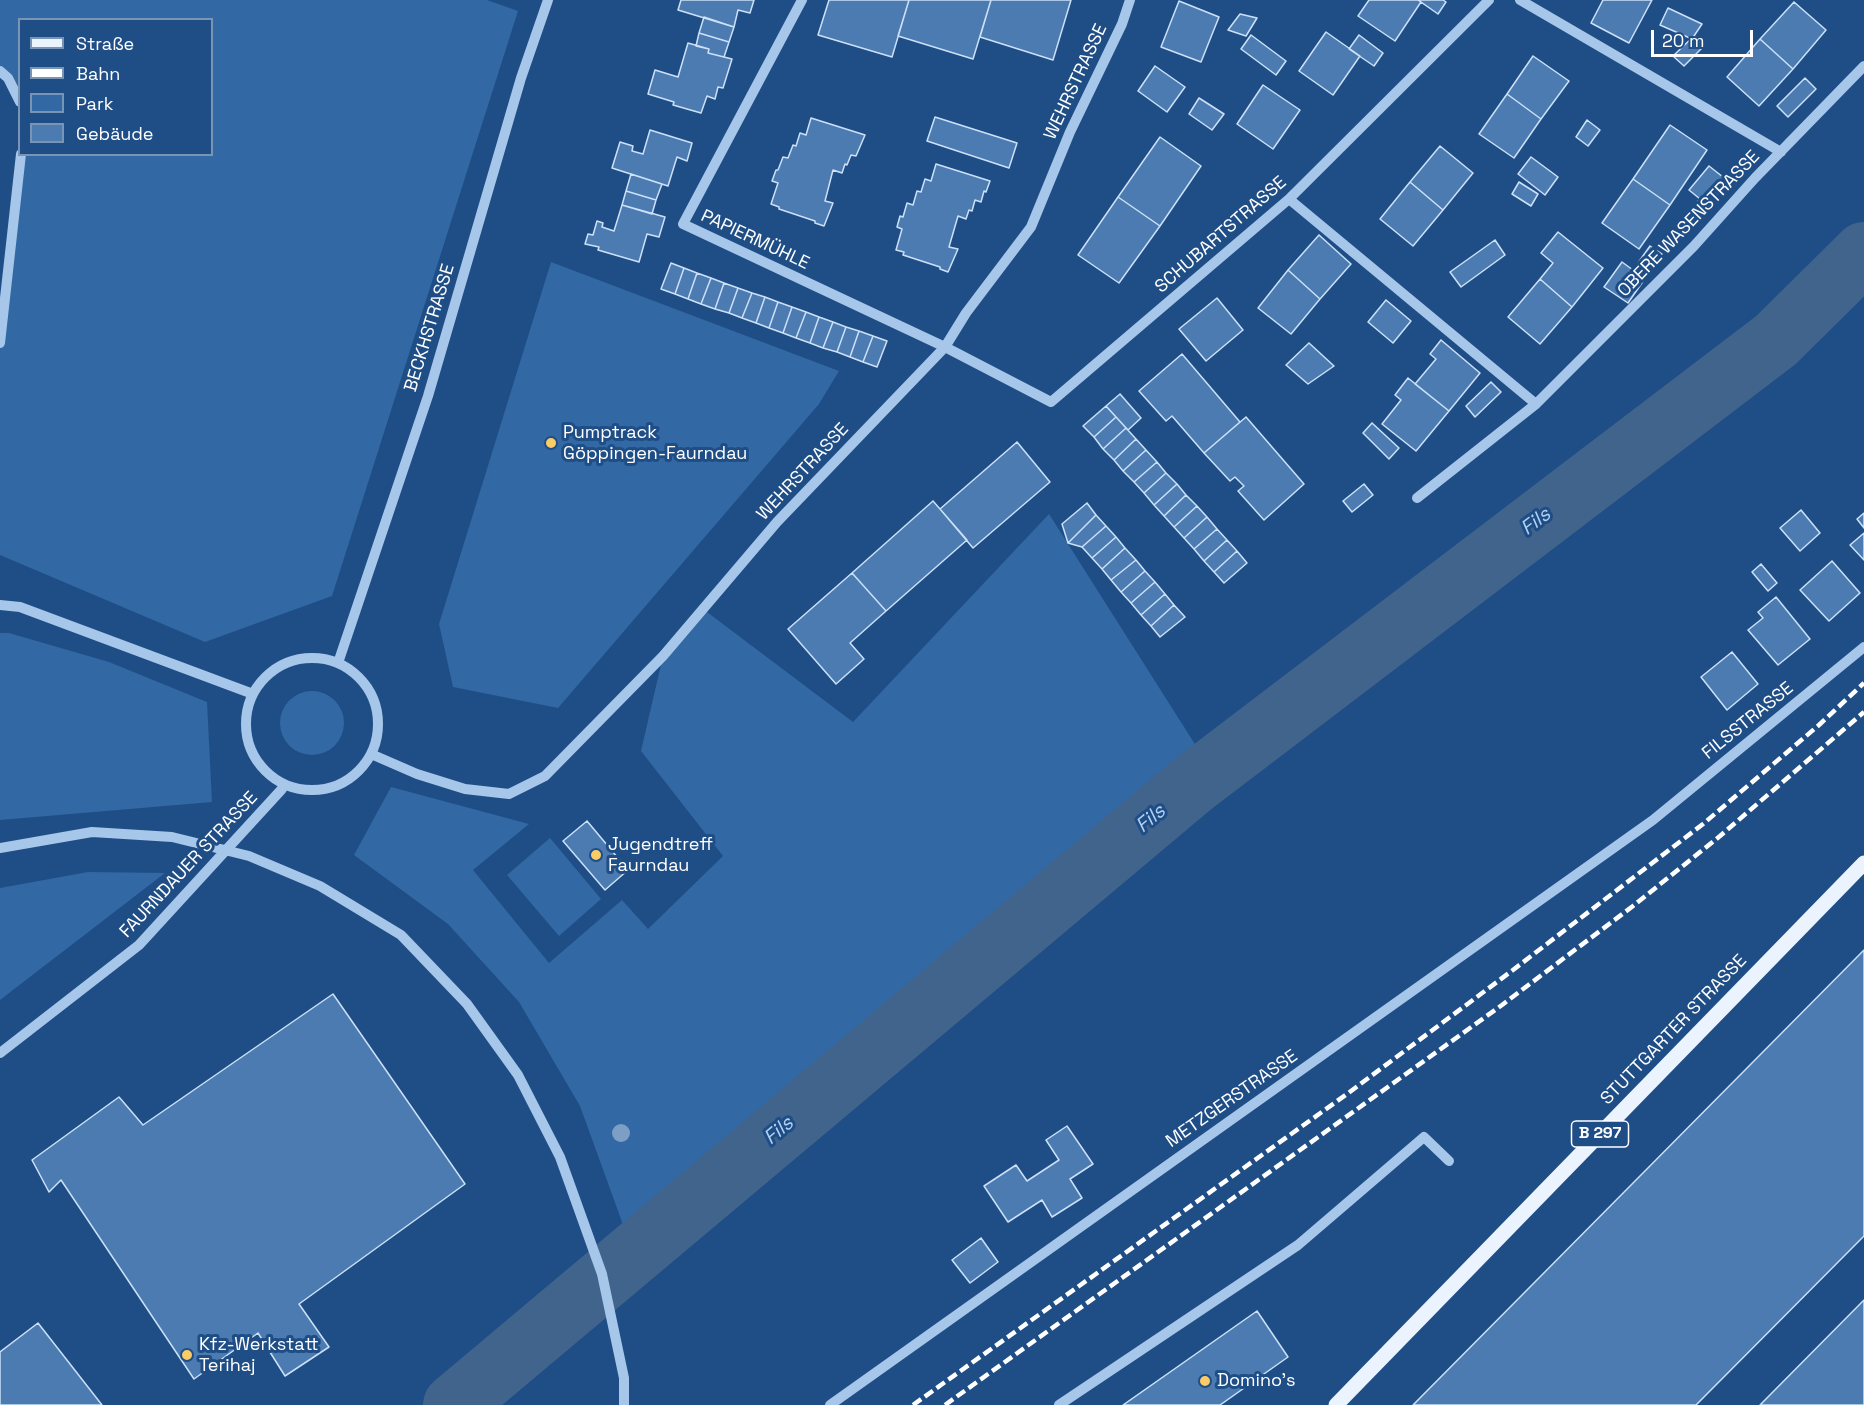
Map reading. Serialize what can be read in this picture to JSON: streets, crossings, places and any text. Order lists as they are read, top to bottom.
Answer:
{
  "streets": {
    "main road": ["STUTTGARTER STRASSE", "B 297"],
    "street": [
      "WEHRSTRASSE",
      "OBERE WASENSTRASSE",
      "SCHUBARTSTRASSE",
      "PAPIERMÜHLE",
      "BECKHSTRASSE",
      "FILSSTRASSE",
      "FAURNDAUER STRASSE",
      "METZGERSTRASSE"
    ]
  },
  "crossings": [
    ["WEHRSTRASSE", "SCHUBARTSTRASSE"],
    ["WEHRSTRASSE", "PAPIERMÜHLE"],
    ["WEHRSTRASSE", "BECKHSTRASSE"],
    ["WEHRSTRASSE", "FAURNDAUER STRASSE"],
    ["SCHUBARTSTRASSE", "PAPIERMÜHLE"],
    ["BECKHSTRASSE", "FAURNDAUER STRASSE"],
    ["FILSSTRASSE", "METZGERSTRASSE"]
  ],
  "water": ["Fils"],
  "places": [
    "Pumptrack Göppingen-Faurndau",
    "Jugendtreff Faurndau",
    "Kfz-Werkstatt Terihaj",
    "Domino's"
  ],
  "legend": [
    "Straße",
    "Bahn",
    "Park",
    "Gebäude"
  ],
  "scale_bar": "20 m"
}
